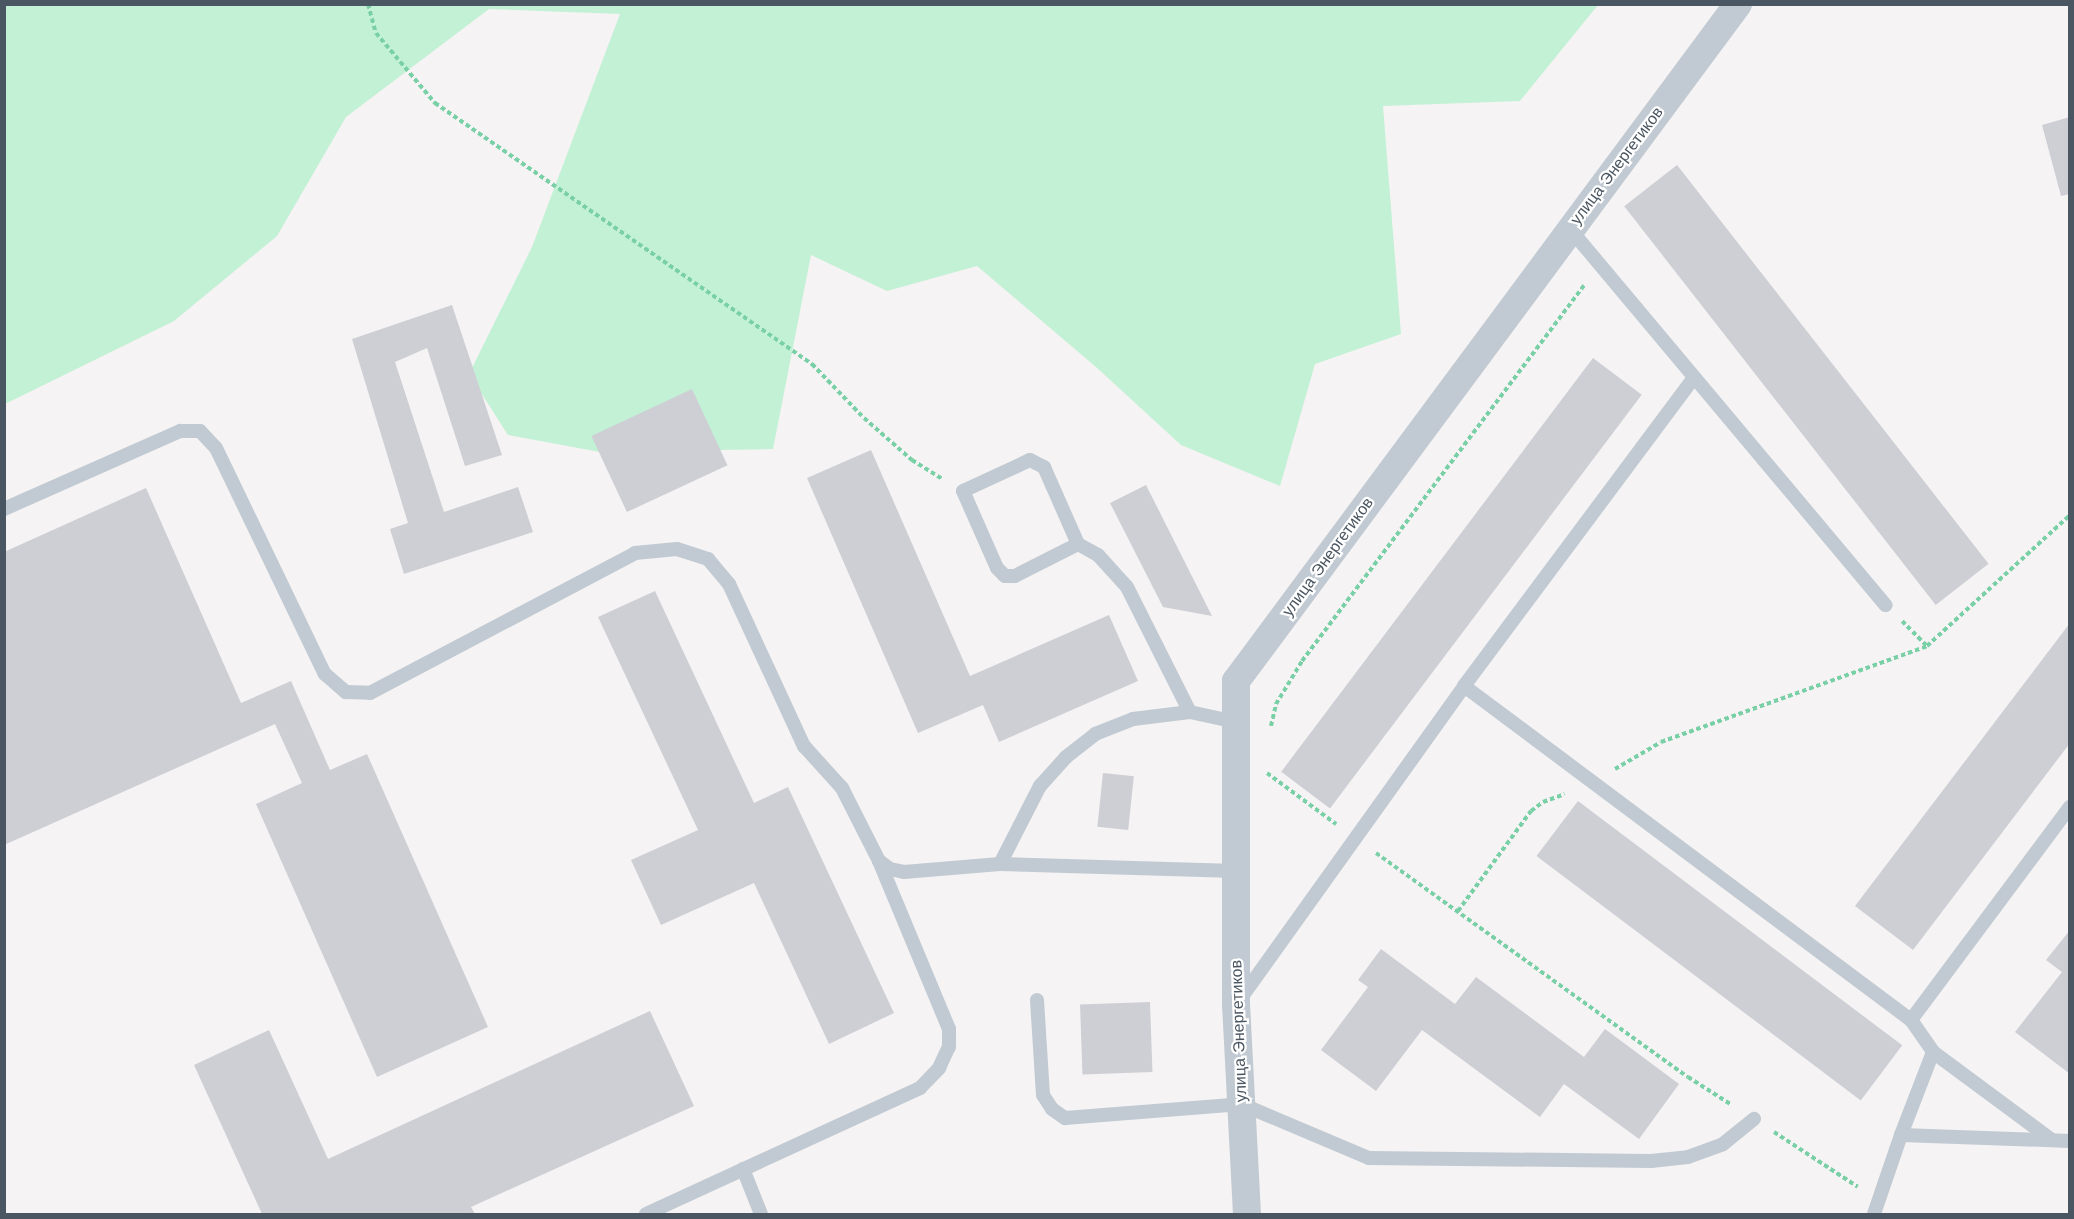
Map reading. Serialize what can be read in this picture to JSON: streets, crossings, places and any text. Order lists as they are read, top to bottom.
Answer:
{
  "streets": {
    "street": ["улица Энергетиков"]
  }
}
